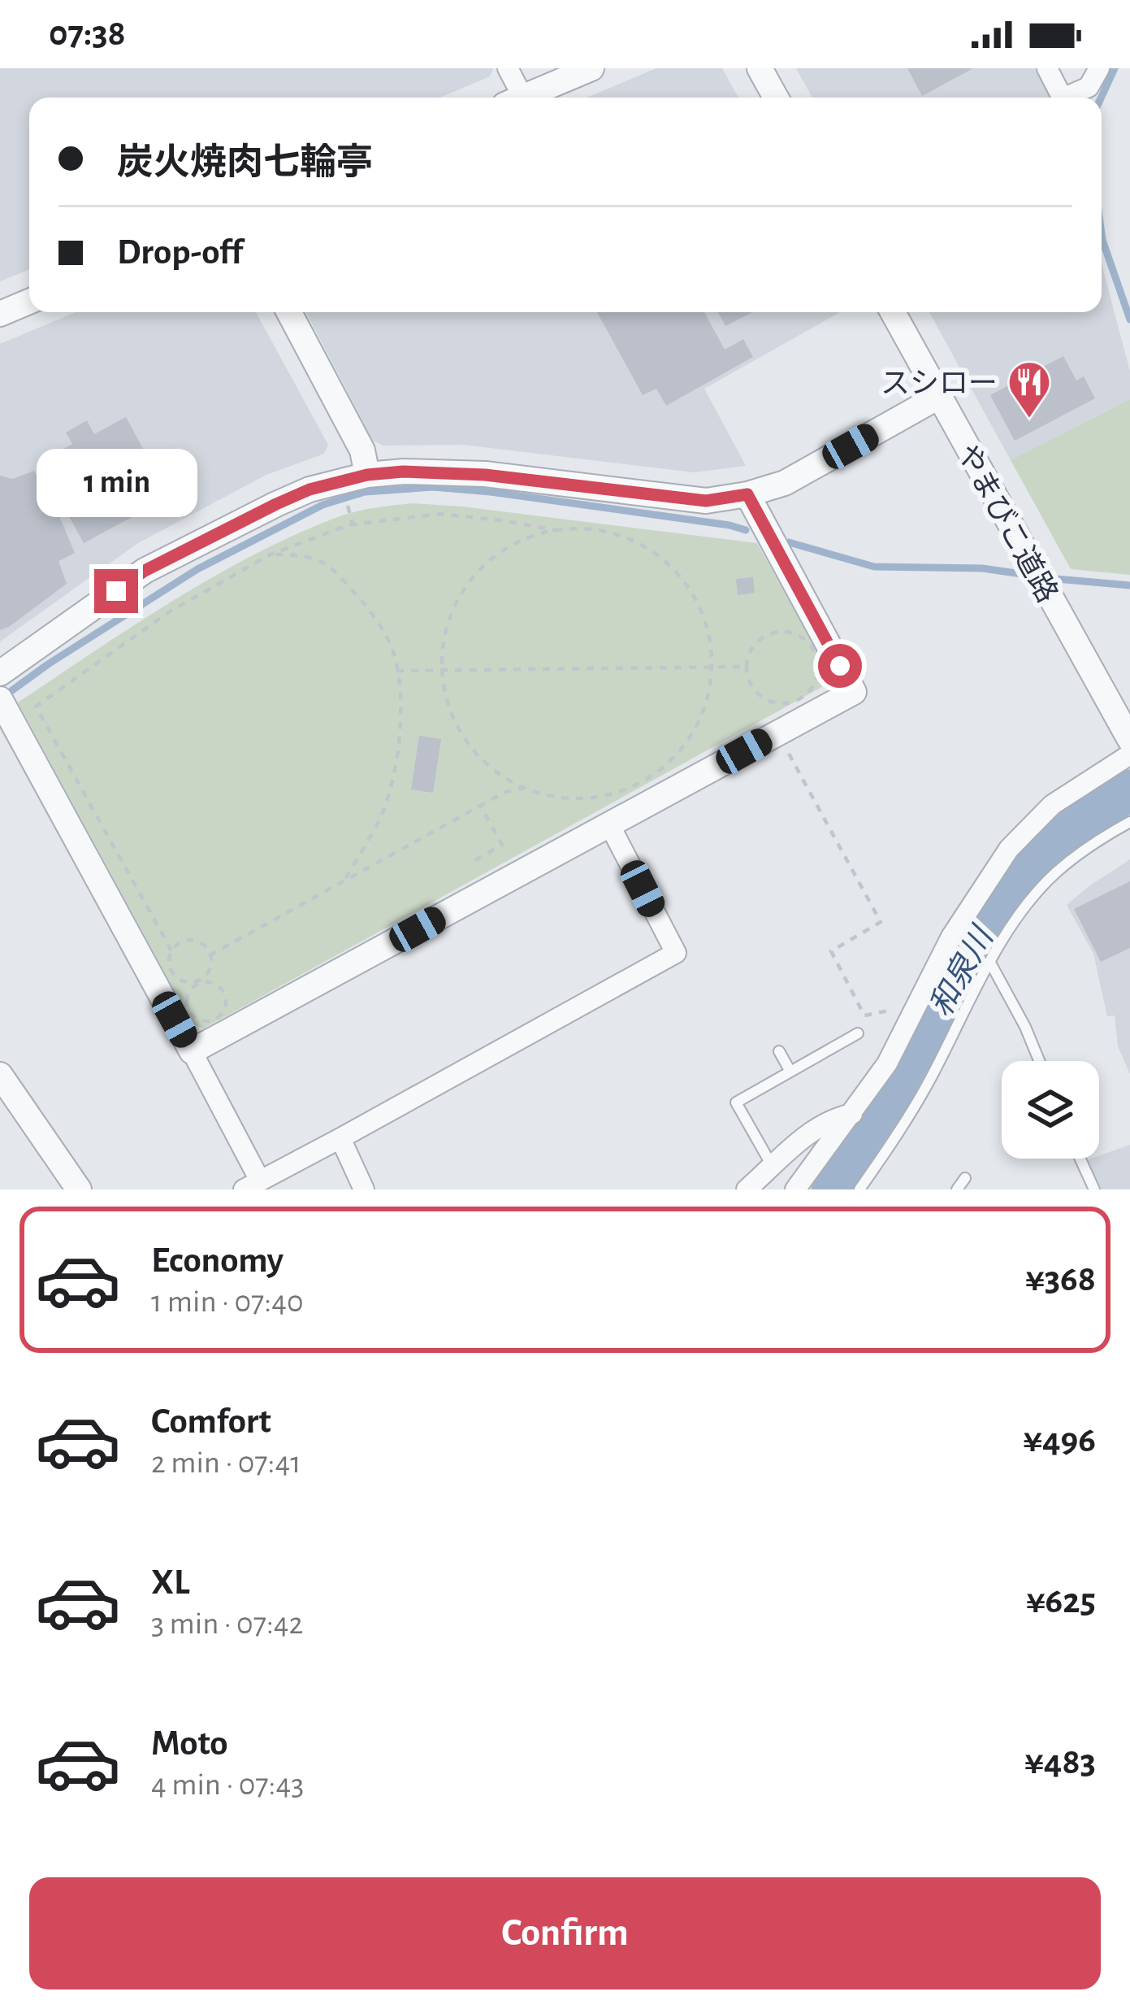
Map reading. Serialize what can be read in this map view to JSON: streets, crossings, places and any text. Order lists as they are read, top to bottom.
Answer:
{
  "streets": {
    "street": ["やまびこ道路"]
  },
  "water": ["和泉川"],
  "places": {
    "restaurant": ["スシロー"]
  },
  "page": {
    "status": "07:38",
    "banner": ["炭火焼肉七輪亭", "Drop-off"],
    "bubble": "1 min",
    "list": [
      {
        "name": "Economy",
        "note": "1 min · 07:40",
        "value": "¥368"
      },
      {
        "name": "Comfort",
        "note": "2 min · 07:41",
        "value": "¥496"
      },
      {
        "name": "XL",
        "note": "3 min · 07:42",
        "value": "¥625"
      },
      {
        "name": "Moto",
        "note": "4 min · 07:43",
        "value": "¥483"
      }
    ],
    "buttons": "Confirm"
  }
}
